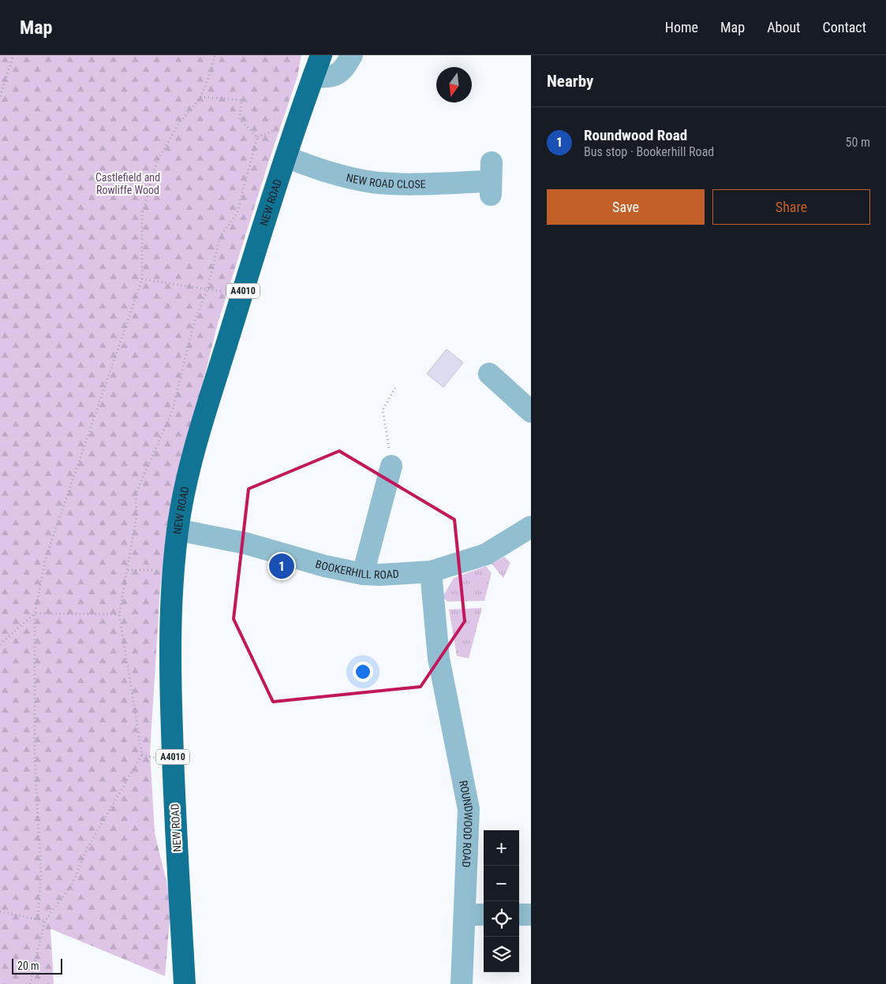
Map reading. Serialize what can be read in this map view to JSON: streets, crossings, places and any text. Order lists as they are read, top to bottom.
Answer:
{
  "streets": {
    "highway": ["NEW ROAD", "A4010"],
    "street": ["NEW ROAD CLOSE", "BOOKERHILL ROAD", "ROUNDWOOD ROAD"]
  },
  "crossings": [
    ["NEW ROAD CLOSE", "NEW ROAD"],
    ["NEW ROAD", "BOOKERHILL ROAD"],
    ["BOOKERHILL ROAD", "ROUNDWOOD ROAD"]
  ],
  "parks": ["Castlefield and Rowliffe Wood"],
  "scale_bar": "20 m",
  "north": "bottom",
  "page": {
    "header": "Map",
    "nav": [
      "Home",
      "Map",
      "About",
      "Contact"
    ],
    "heading": "Nearby",
    "list": [
      {
        "mark": "1",
        "name": "Roundwood Road",
        "note": "Bus stop · Bookerhill Road",
        "value": "50 m"
      }
    ],
    "buttons": ["Save", "Share"],
    "pins": "1",
    "map_buttons": ["+", "−"],
    "scale": "20 m"
  }
}
